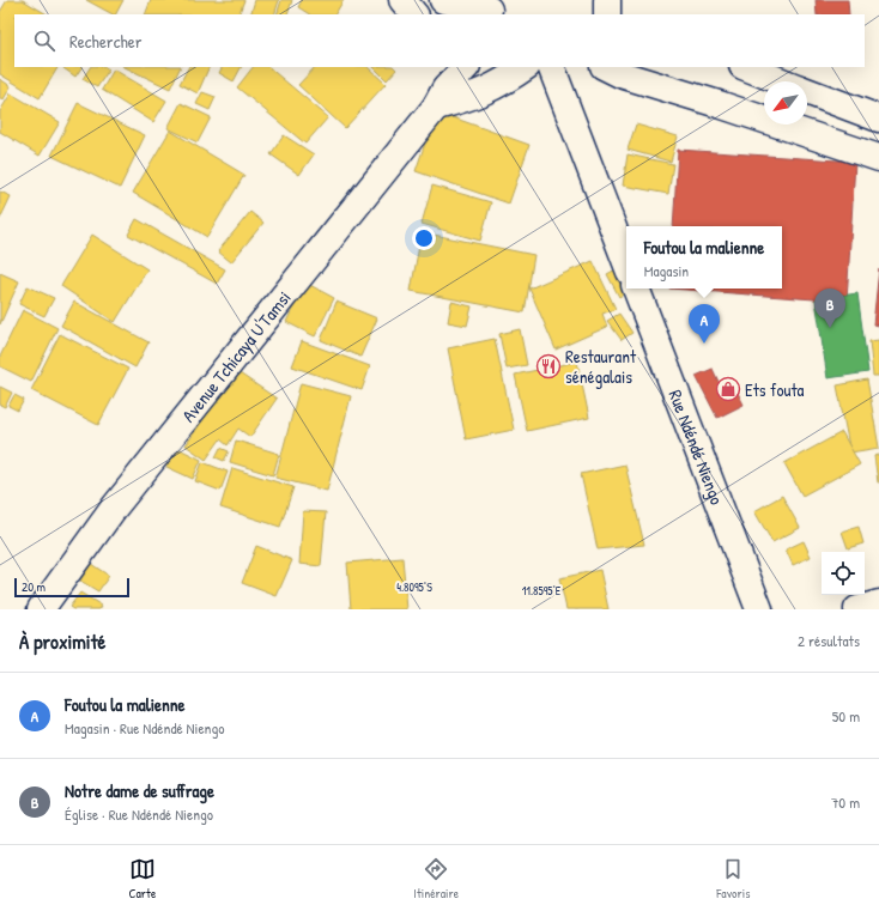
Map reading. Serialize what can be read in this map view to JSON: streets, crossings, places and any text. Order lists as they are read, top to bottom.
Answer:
{
  "streets": {
    "street": ["Avenue Tchicaya U'Tamsi", "Rue Ndéndé Niengo"]
  },
  "places": {
    "restaurant": ["Restaurant sénégalais"],
    "shop": ["Ets fouta"]
  },
  "scale_bar": "20 m",
  "north": "bottom left",
  "page": {
    "search": "Rechercher",
    "popup": ["Foutou la malienne", "Magasin"],
    "pins": ["B", "A"],
    "scale": "20 m",
    "heading": ["À proximité", "2 résultats"],
    "list": [
      {
        "mark": "A",
        "name": "Foutou la malienne",
        "note": "Magasin · Rue Ndéndé Niengo",
        "value": "50 m"
      },
      {
        "mark": "B",
        "name": "Notre dame de suffrage",
        "note": "Église · Rue Ndéndé Niengo",
        "value": "70 m"
      }
    ],
    "nav": ["Carte", "Itinéraire", "Favoris"]
  },
  "coordinates": ["4.8095°S", "11.8595°E"]
}
